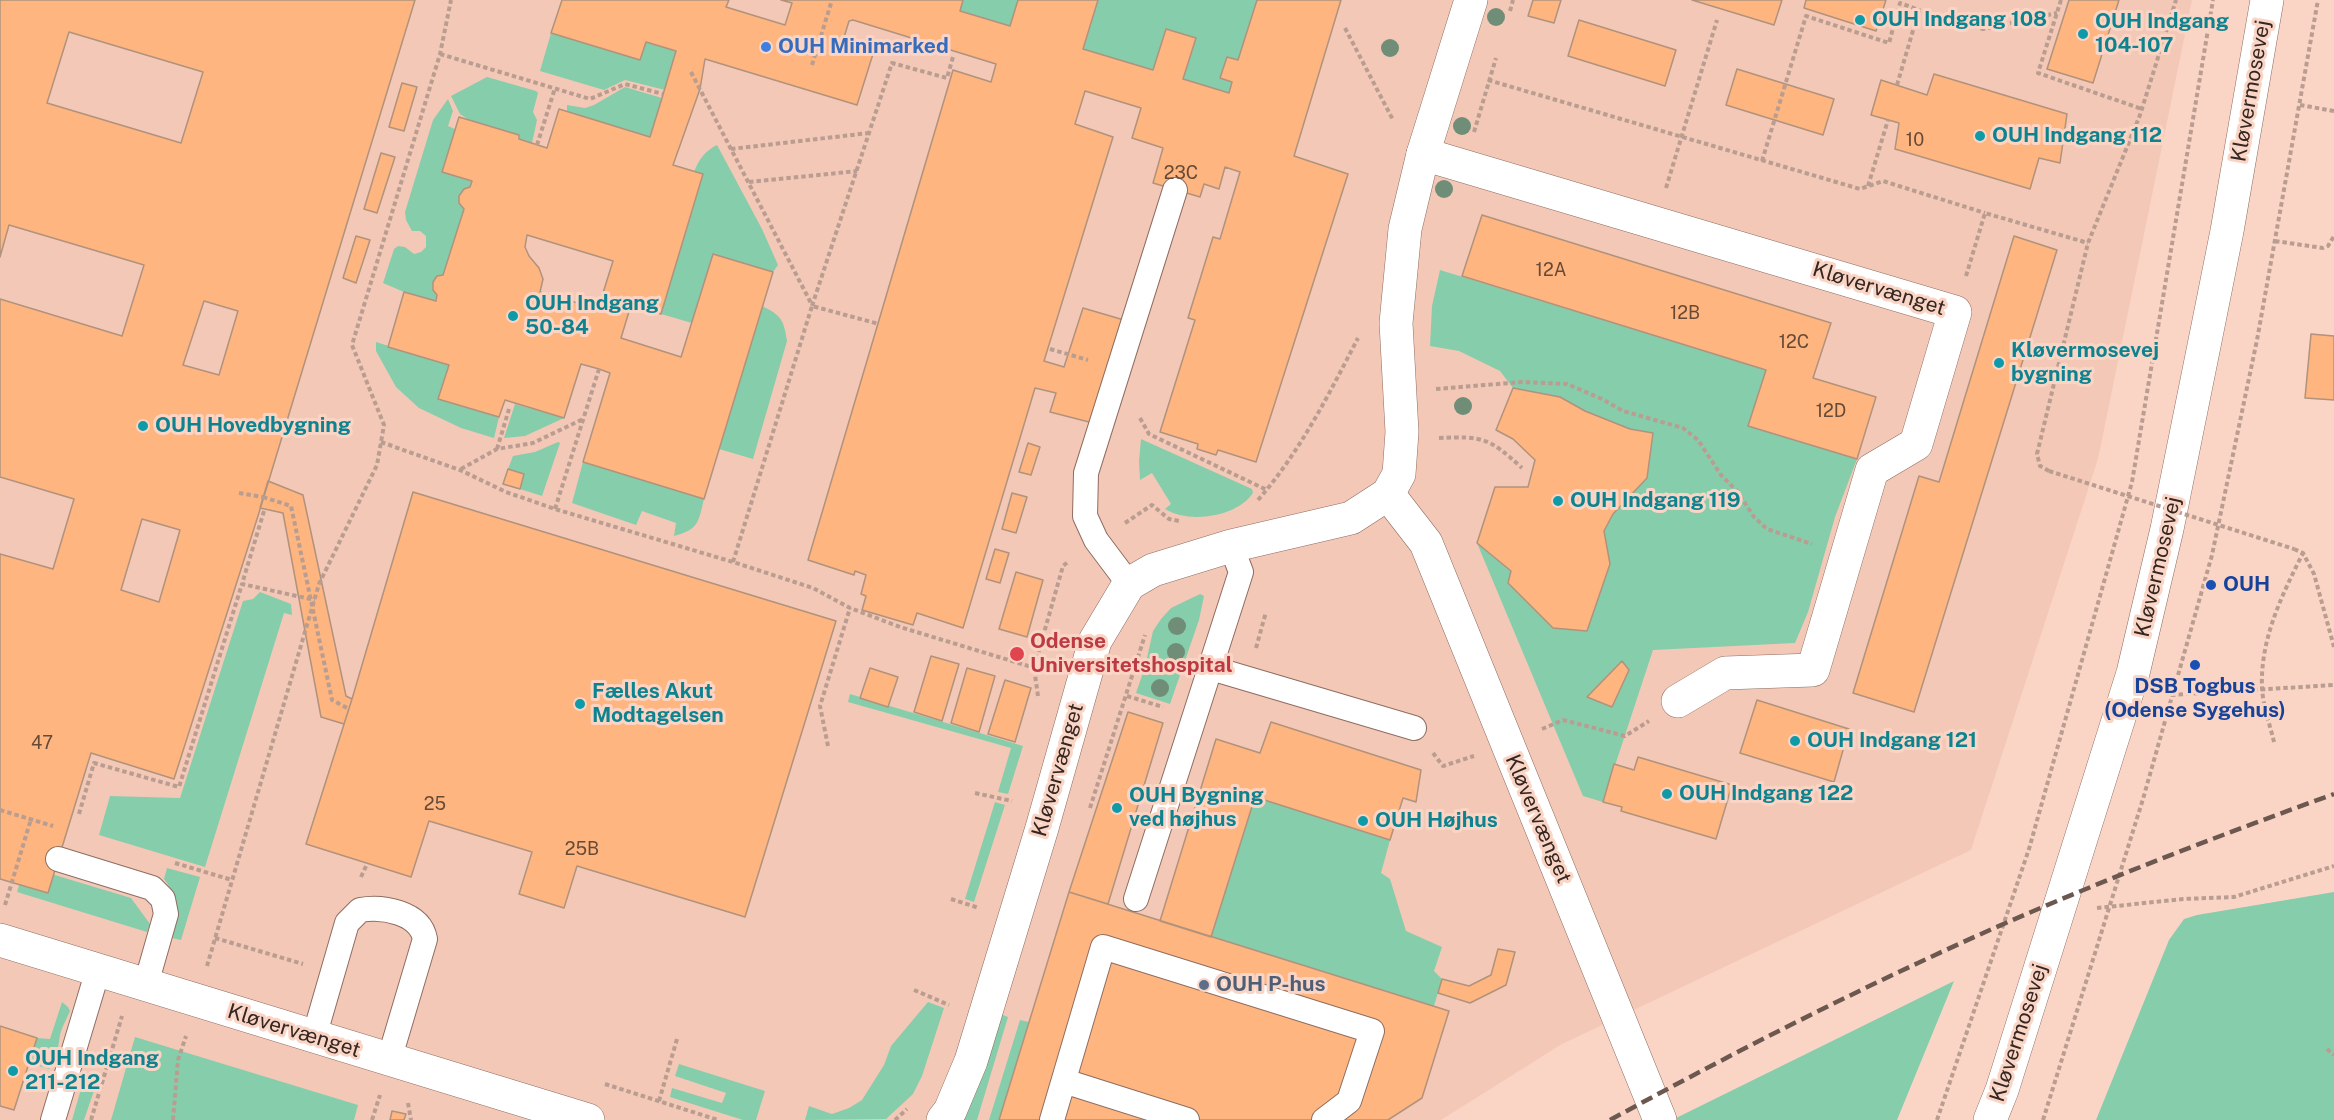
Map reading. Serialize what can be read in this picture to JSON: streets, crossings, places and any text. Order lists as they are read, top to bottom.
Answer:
{
  "streets": {
    "street": ["Kløvermosevej", "Kløvervænget"]
  },
  "places": [
    "OUH Indgang 108",
    "OUH Indgang 104-107",
    "OUH Minimarked",
    "OUH Indgang 112",
    "OUH Indgang 50-84",
    "Kløvermosevej bygning",
    "OUH Hovedbygning",
    "OUH Indgang 119",
    "OUH",
    "Odense Universitetshospital",
    "DSB Togbus (Odense Sygehus)",
    "Fælles Akut Modtagelsen",
    "OUH Indgang 121",
    "OUH Indgang 122",
    "OUH Bygning ved højhus",
    "OUH Højhus",
    "OUH P-hus",
    "OUH Indgang 211-212"
  ],
  "house_numbers": [
    "10",
    "23C",
    "12A",
    "12B",
    "12C",
    "12D",
    "47",
    "25",
    "25B"
  ]
}
